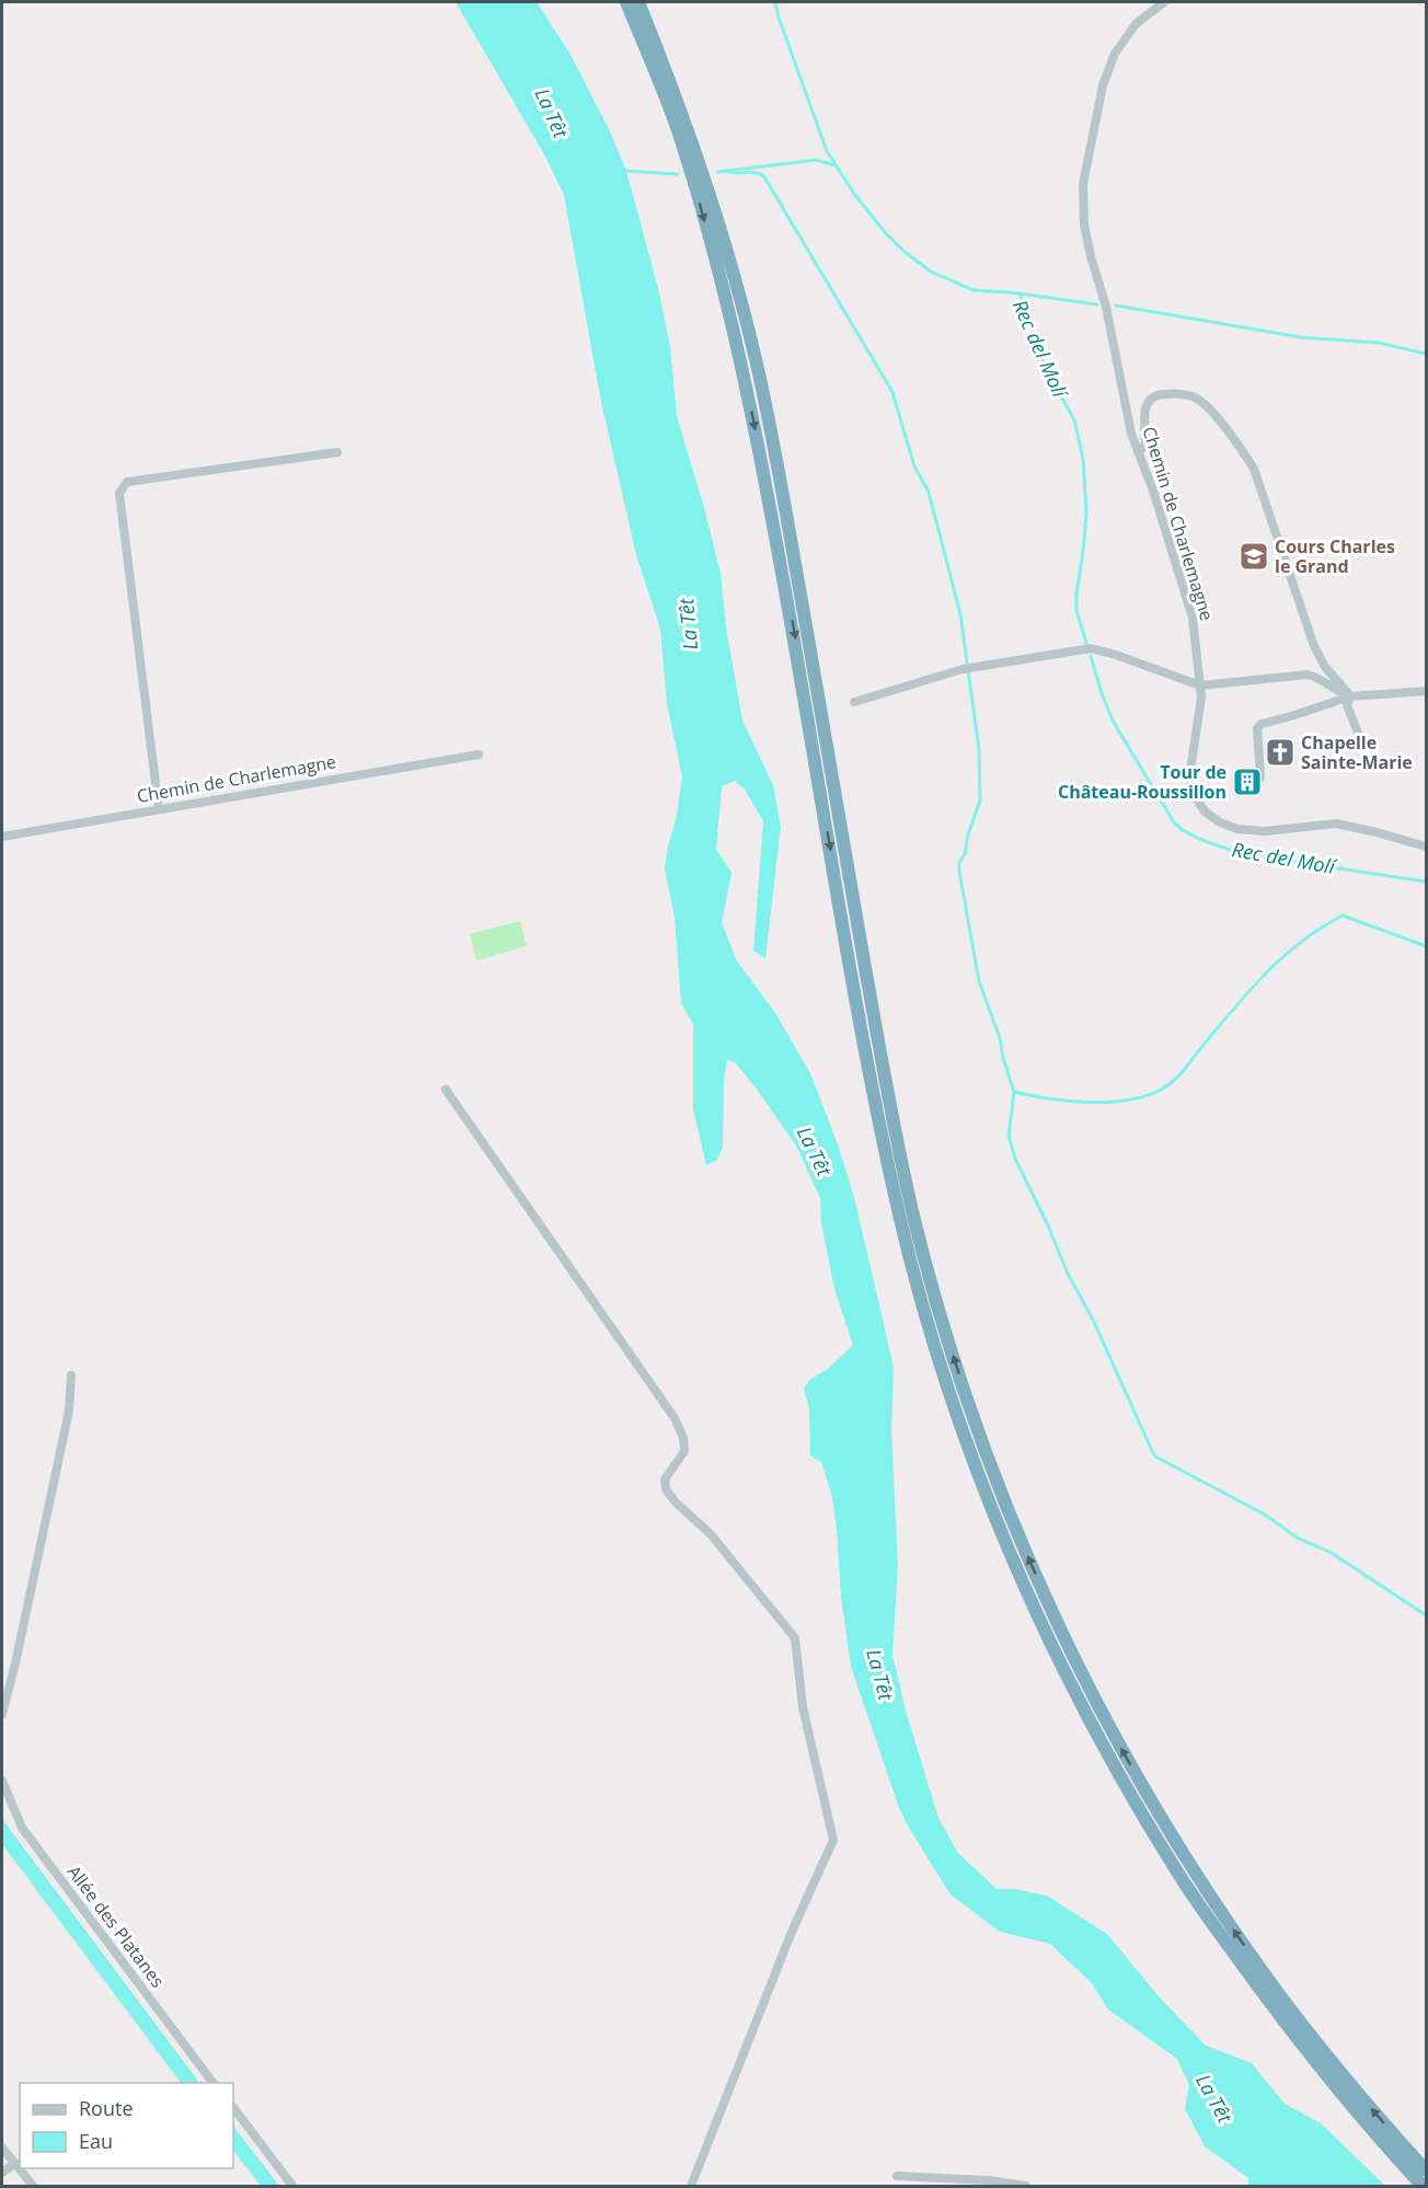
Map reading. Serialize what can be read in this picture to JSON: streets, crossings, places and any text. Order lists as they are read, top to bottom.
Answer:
{
  "streets": {
    "street": ["Chemin de Charlemagne", "Allée des Platanes"]
  },
  "water": ["La Têt", "Rec del Molí"],
  "places": {
    "school or university": ["Cours Charles le Grand"],
    "church": ["Chapelle Sainte-Marie"],
    "building": ["Tour de Château-Roussillon"]
  },
  "legend": ["Route", "Eau"]
}
